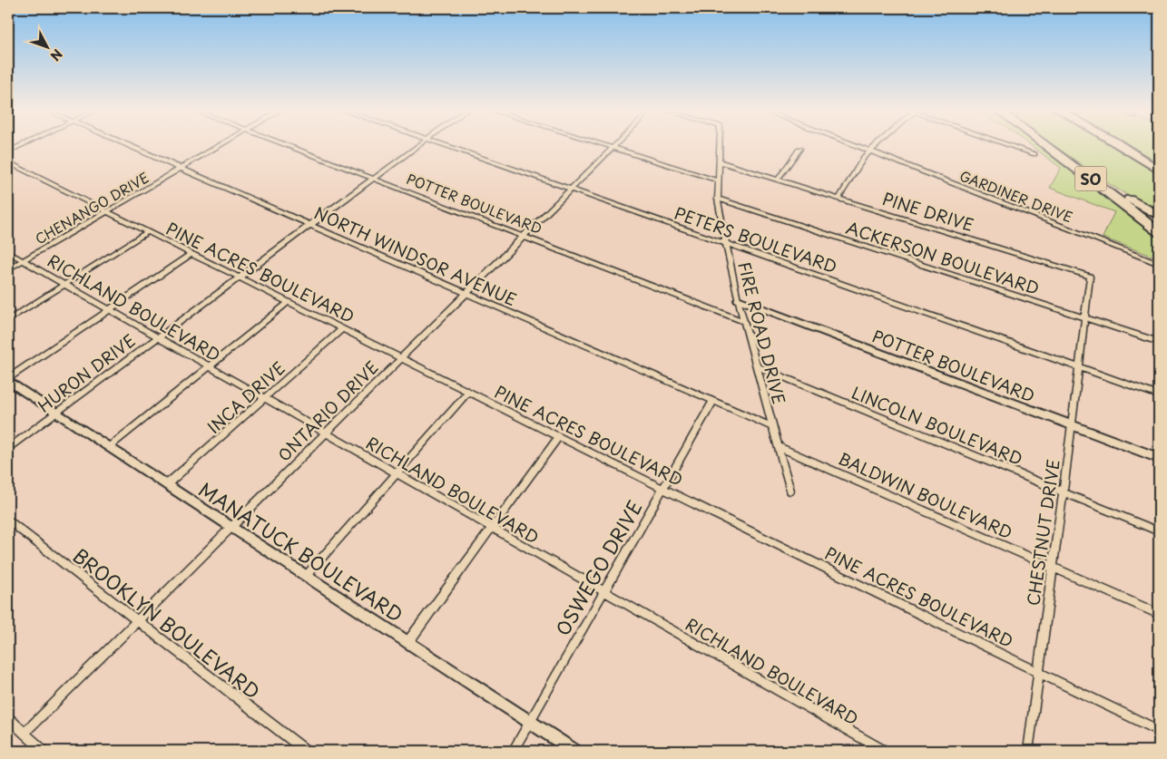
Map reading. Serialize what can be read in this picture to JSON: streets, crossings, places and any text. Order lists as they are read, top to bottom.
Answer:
{
  "streets": {
    "highway": ["SO"],
    "street": [
      "GARDINER DRIVE",
      "POTTER BOULEVARD",
      "CHENANGO DRIVE",
      "PINE DRIVE",
      "PETERS BOULEVARD",
      "NORTH WINDSOR AVENUE",
      "ACKERSON BOULEVARD",
      "PINE ACRES BOULEVARD",
      "RICHLAND BOULEVARD",
      "FIRE ROAD DRIVE",
      "HURON DRIVE",
      "INCA DRIVE",
      "ONTARIO DRIVE",
      "LINCOLN BOULEVARD",
      "BALDWIN BOULEVARD",
      "CHESTNUT DRIVE",
      "MANATUCK BOULEVARD",
      "OSWEGO DRIVE",
      "BROOKLYN BOULEVARD"
    ]
  },
  "crossings": [
    ["POTTER BOULEVARD", "FIRE ROAD DRIVE"],
    ["POTTER BOULEVARD", "HURON DRIVE"],
    ["POTTER BOULEVARD", "ONTARIO DRIVE"],
    ["POTTER BOULEVARD", "CHESTNUT DRIVE"],
    ["CHENANGO DRIVE", "NORTH WINDSOR AVENUE"],
    ["CHENANGO DRIVE", "PINE ACRES BOULEVARD"],
    ["CHENANGO DRIVE", "RICHLAND BOULEVARD"],
    ["PINE DRIVE", "ACKERSON BOULEVARD"],
    ["PINE DRIVE", "FIRE ROAD DRIVE"],
    ["PINE DRIVE", "CHESTNUT DRIVE"],
    ["PETERS BOULEVARD", "FIRE ROAD DRIVE"],
    ["PETERS BOULEVARD", "ONTARIO DRIVE"],
    ["PETERS BOULEVARD", "CHESTNUT DRIVE"],
    ["NORTH WINDSOR AVENUE", "FIRE ROAD DRIVE"],
    ["NORTH WINDSOR AVENUE", "HURON DRIVE"],
    ["NORTH WINDSOR AVENUE", "ONTARIO DRIVE"],
    ["NORTH WINDSOR AVENUE", "OSWEGO DRIVE"],
    ["ACKERSON BOULEVARD", "FIRE ROAD DRIVE"],
    ["ACKERSON BOULEVARD", "CHESTNUT DRIVE"],
    ["PINE ACRES BOULEVARD", "HURON DRIVE"],
    ["PINE ACRES BOULEVARD", "INCA DRIVE"],
    ["PINE ACRES BOULEVARD", "ONTARIO DRIVE"],
    ["PINE ACRES BOULEVARD", "CHESTNUT DRIVE"],
    ["PINE ACRES BOULEVARD", "OSWEGO DRIVE"],
    ["RICHLAND BOULEVARD", "HURON DRIVE"],
    ["RICHLAND BOULEVARD", "INCA DRIVE"],
    ["RICHLAND BOULEVARD", "ONTARIO DRIVE"],
    ["RICHLAND BOULEVARD", "OSWEGO DRIVE"],
    ["FIRE ROAD DRIVE", "LINCOLN BOULEVARD"],
    ["FIRE ROAD DRIVE", "BALDWIN BOULEVARD"],
    ["HURON DRIVE", "MANATUCK BOULEVARD"],
    ["INCA DRIVE", "MANATUCK BOULEVARD"],
    ["ONTARIO DRIVE", "MANATUCK BOULEVARD"],
    ["ONTARIO DRIVE", "BROOKLYN BOULEVARD"],
    ["LINCOLN BOULEVARD", "CHESTNUT DRIVE"],
    ["BALDWIN BOULEVARD", "CHESTNUT DRIVE"],
    ["MANATUCK BOULEVARD", "OSWEGO DRIVE"]
  ],
  "north": "bottom right"
}
